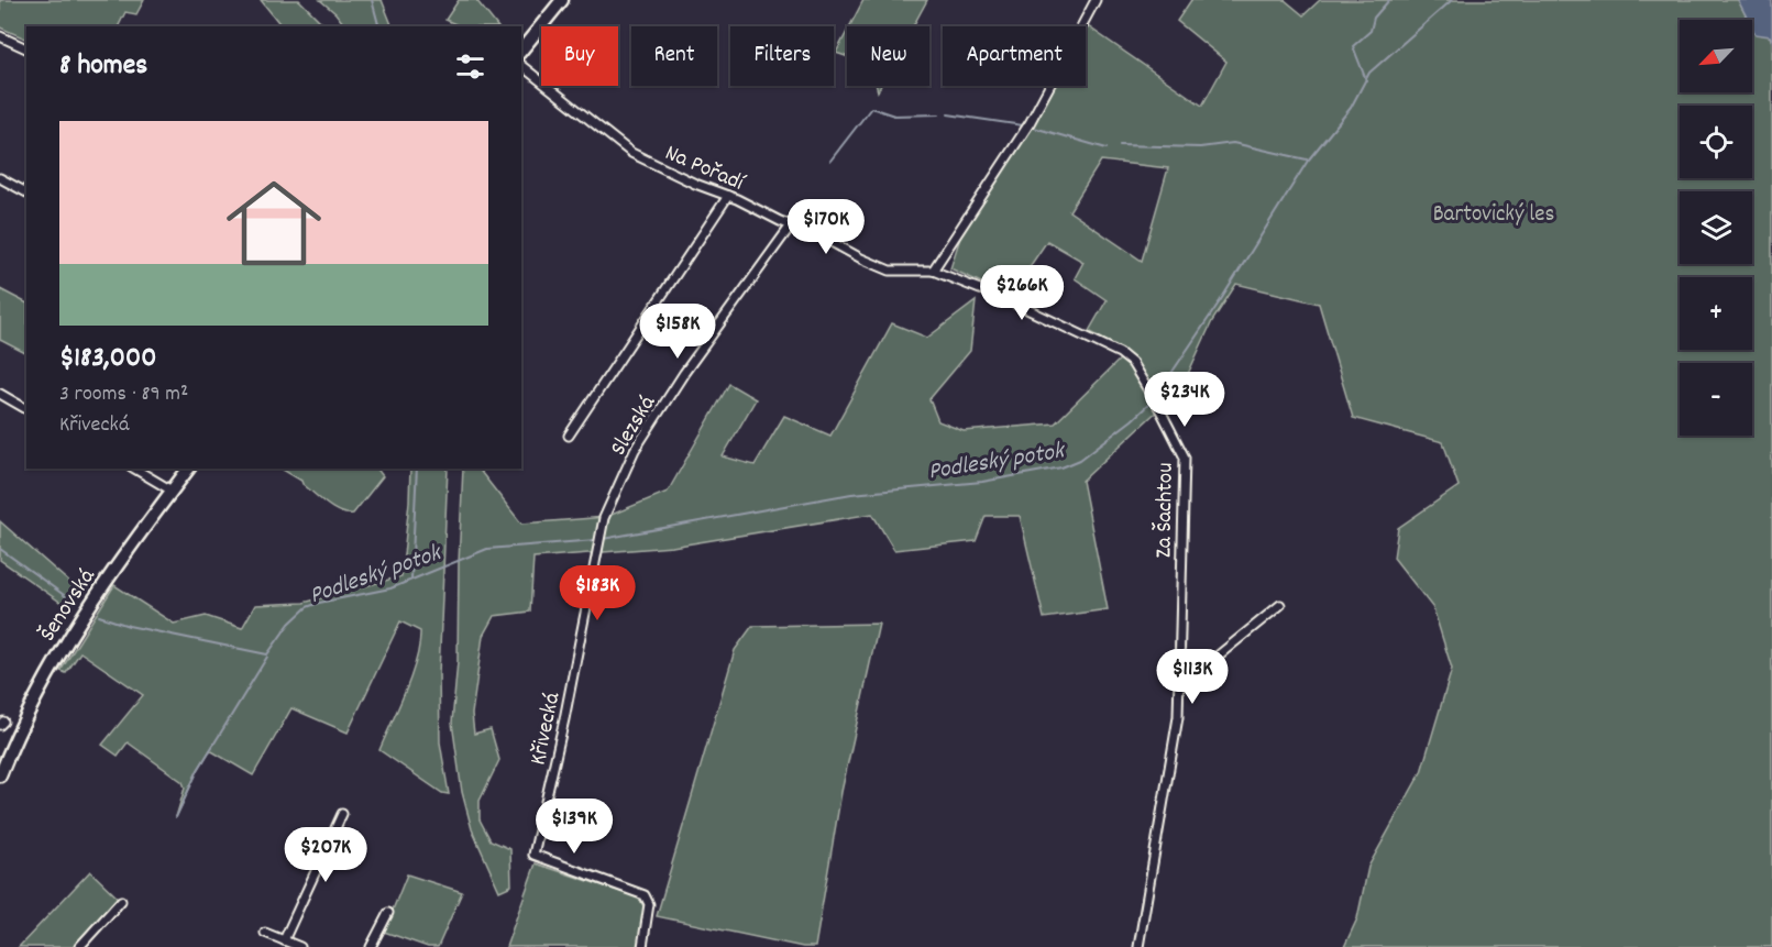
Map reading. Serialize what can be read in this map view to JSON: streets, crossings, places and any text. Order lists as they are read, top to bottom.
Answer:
{
  "streets": {
    "main road": ["Šenovská"],
    "street": [
      "Na Pořadí",
      "Slezská",
      "Za Šachtou",
      "Křivecká"
    ]
  },
  "crossings": [
    ["Na Pořadí", "Slezská"],
    ["Na Pořadí", "Za Šachtou"],
    ["Slezská", "Křivecká"]
  ],
  "water": ["Podleský potok"],
  "parks": ["Bartovický les"],
  "north": "bottom left",
  "page": {
    "map_buttons": ["+", "−"],
    "chip": [
      "Buy",
      "Rent",
      "Filters",
      "New",
      "Apartment"
    ],
    "heading": "8 homes",
    "list": [
      {
        "name": "$183,000",
        "note": "3 rooms · 89 m² · Křivecká"
      }
    ],
    "price": [
      "$170K",
      "$266K",
      "$158K",
      "$234K",
      "$183K",
      "$113K",
      "$139K",
      "$207K"
    ]
  }
}
